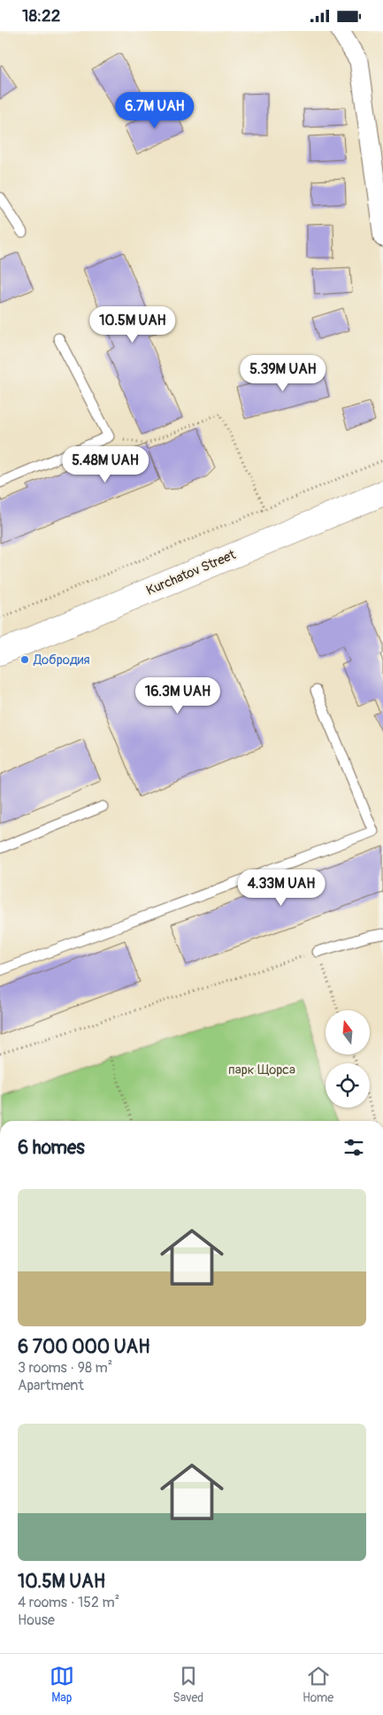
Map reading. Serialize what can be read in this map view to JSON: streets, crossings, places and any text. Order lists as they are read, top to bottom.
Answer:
{
  "streets": {
    "main road": ["Kurchatov Street"]
  },
  "parks": ["парк Щорса"],
  "places": ["Добродия"],
  "north": "top",
  "page": {
    "status": "18:22",
    "price": [
      "6.7M UAH",
      "10.5M UAH",
      "5.39M UAH",
      "5.48M UAH",
      "16.3M UAH",
      "4.33M UAH"
    ],
    "heading": "6 homes",
    "list": [
      {
        "name": "6 700 000 UAH",
        "note": "3 rooms · 98 m² · Apartment"
      },
      {
        "name": "10.5M UAH",
        "note": "4 rooms · 152 m² · House"
      }
    ],
    "tabs": ["Map", "Saved", "Home"]
  }
}
